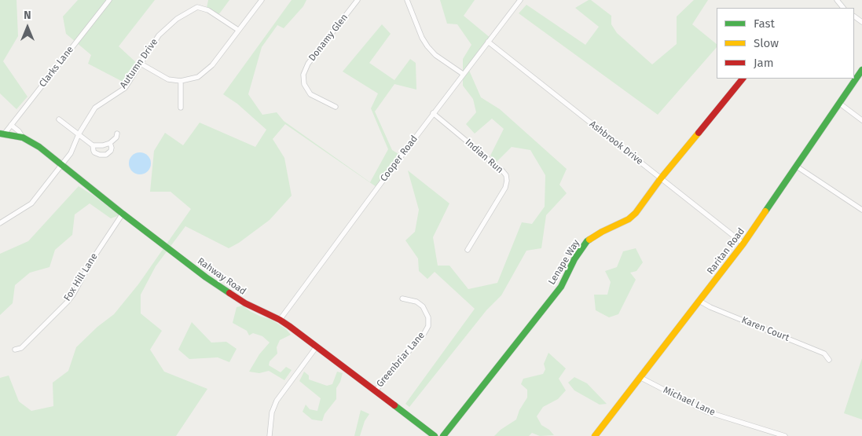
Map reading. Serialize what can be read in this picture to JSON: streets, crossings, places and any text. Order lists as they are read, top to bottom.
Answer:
{
  "streets": {
    "street": [
      "Donamy Glen",
      "Autumn Drive",
      "Clarks Lane",
      "Ashbrook Drive",
      "Indian Run",
      "Cooper Road",
      "Raritan Road",
      "Lenape Way",
      "Rahway Road",
      "Fox Hill Lane",
      "Karen Court",
      "Greenbriar Lane",
      "Michael Lane"
    ]
  },
  "crossings": [
    ["Autumn Drive", "Rahway Road"],
    ["Clarks Lane", "Rahway Road"],
    ["Ashbrook Drive", "Cooper Road"],
    ["Ashbrook Drive", "Raritan Road"],
    ["Ashbrook Drive", "Lenape Way"],
    ["Indian Run", "Cooper Road"],
    ["Cooper Road", "Rahway Road"],
    ["Raritan Road", "Karen Court"],
    ["Raritan Road", "Michael Lane"],
    ["Rahway Road", "Fox Hill Lane"],
    ["Rahway Road", "Greenbriar Lane"]
  ],
  "legend": ["Fast", "Slow", "Jam"],
  "north": "top"
}
